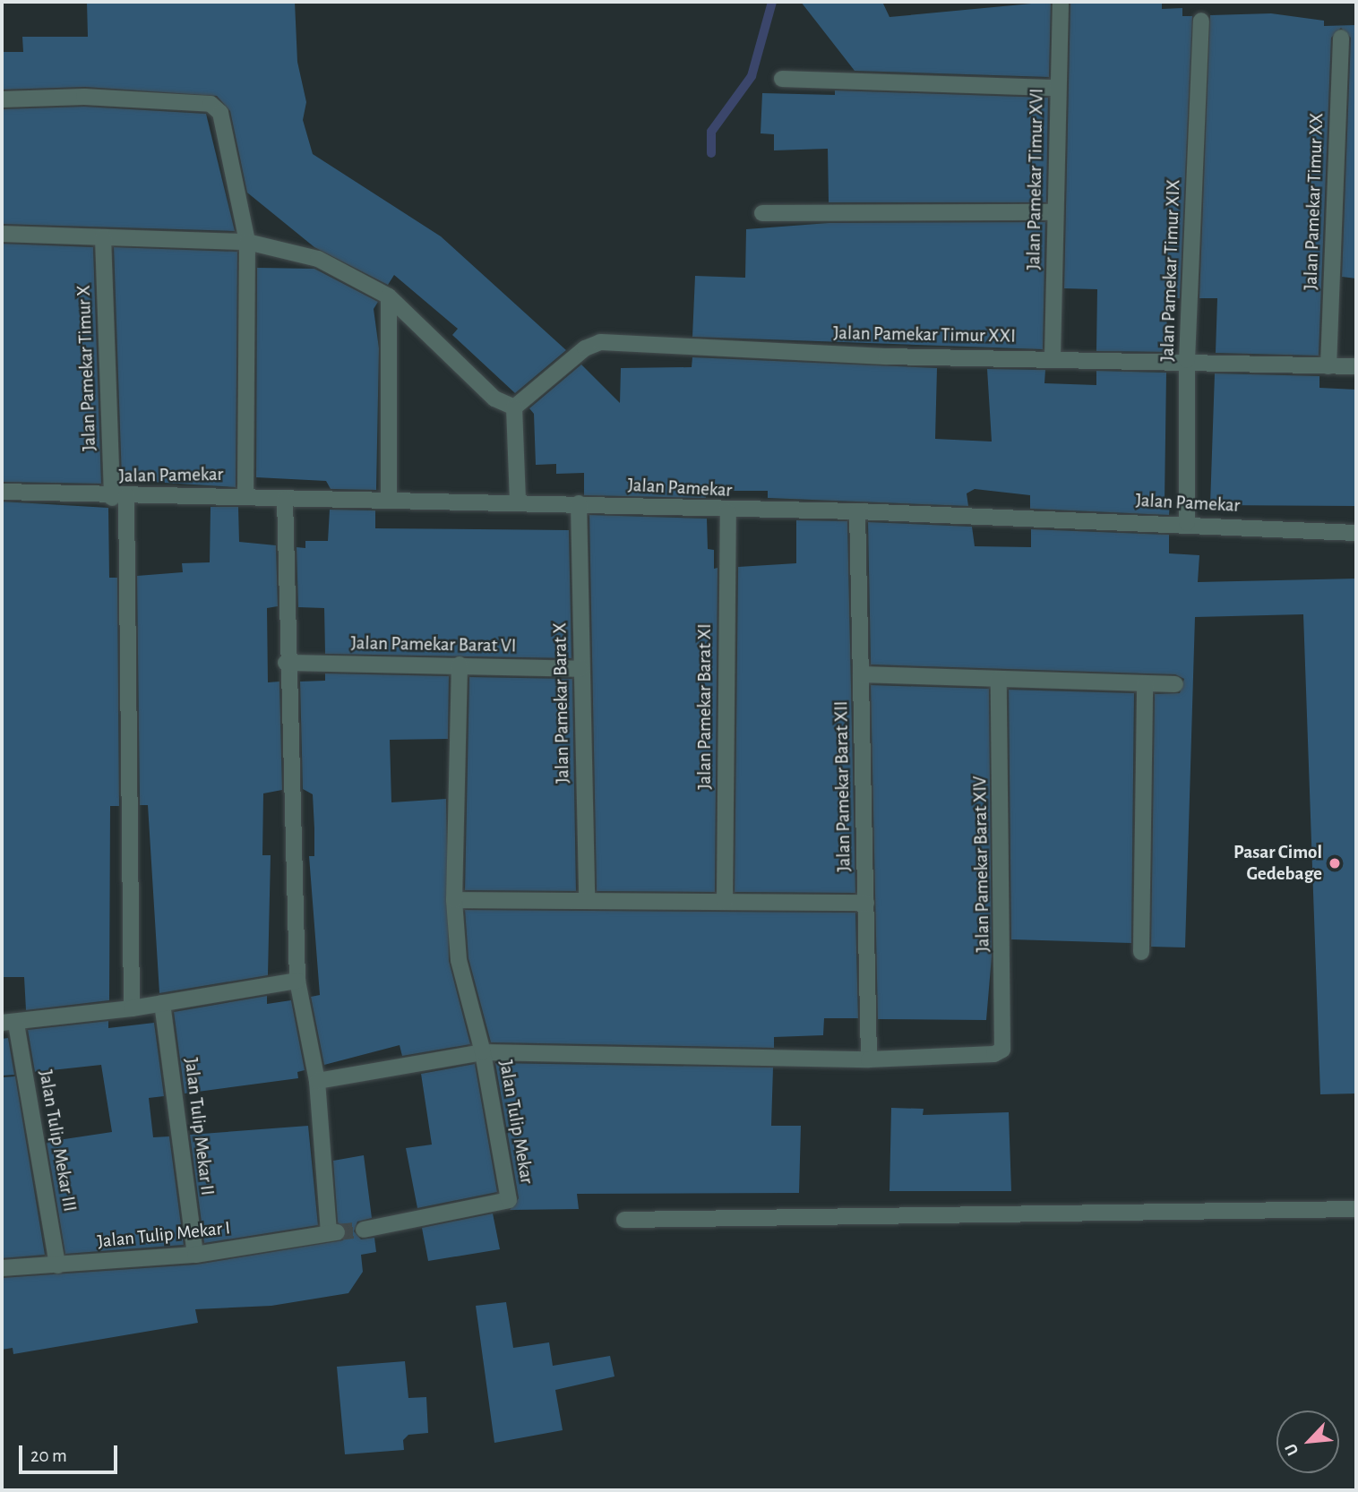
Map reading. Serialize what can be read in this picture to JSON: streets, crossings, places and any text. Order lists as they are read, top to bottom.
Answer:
{
  "streets": {
    "street": [
      "Jalan Pamekar Timur XVI",
      "Jalan Pamekar Timur XX",
      "Jalan Pamekar Timur XIX",
      "Jalan Pamekar Timur XXI",
      "Jalan Pamekar Timur X",
      "Jalan Pamekar",
      "Jalan Pamekar Barat VI",
      "Jalan Pamekar Barat X",
      "Jalan Pamekar Barat XI",
      "Jalan Pamekar Barat XII",
      "Jalan Pamekar Barat XIV",
      "Jalan Tulip Mekar",
      "Jalan Tulip Mekar II",
      "Jalan Tulip Mekar III",
      "Jalan Tulip Mekar I"
    ]
  },
  "crossings": [
    ["Jalan Pamekar Timur XVI", "Jalan Pamekar Timur XXI"],
    ["Jalan Pamekar Timur XX", "Jalan Pamekar Timur XXI"],
    ["Jalan Pamekar Timur XIX", "Jalan Pamekar Timur XXI"],
    ["Jalan Pamekar Timur XIX", "Jalan Pamekar"],
    ["Jalan Pamekar Timur X", "Jalan Pamekar"],
    ["Jalan Pamekar", "Jalan Pamekar Barat X"],
    ["Jalan Pamekar", "Jalan Pamekar Barat XI"],
    ["Jalan Pamekar", "Jalan Pamekar Barat XII"],
    ["Jalan Pamekar Barat VI", "Jalan Pamekar Barat X"],
    ["Jalan Pamekar Barat XII", "Jalan Pamekar Barat XIV"],
    ["Jalan Tulip Mekar II", "Jalan Tulip Mekar I"],
    ["Jalan Tulip Mekar III", "Jalan Tulip Mekar I"]
  ],
  "places": ["Pasar Cimol Gedebage"],
  "scale_bar": "20 m",
  "north": "bottom left"
}
